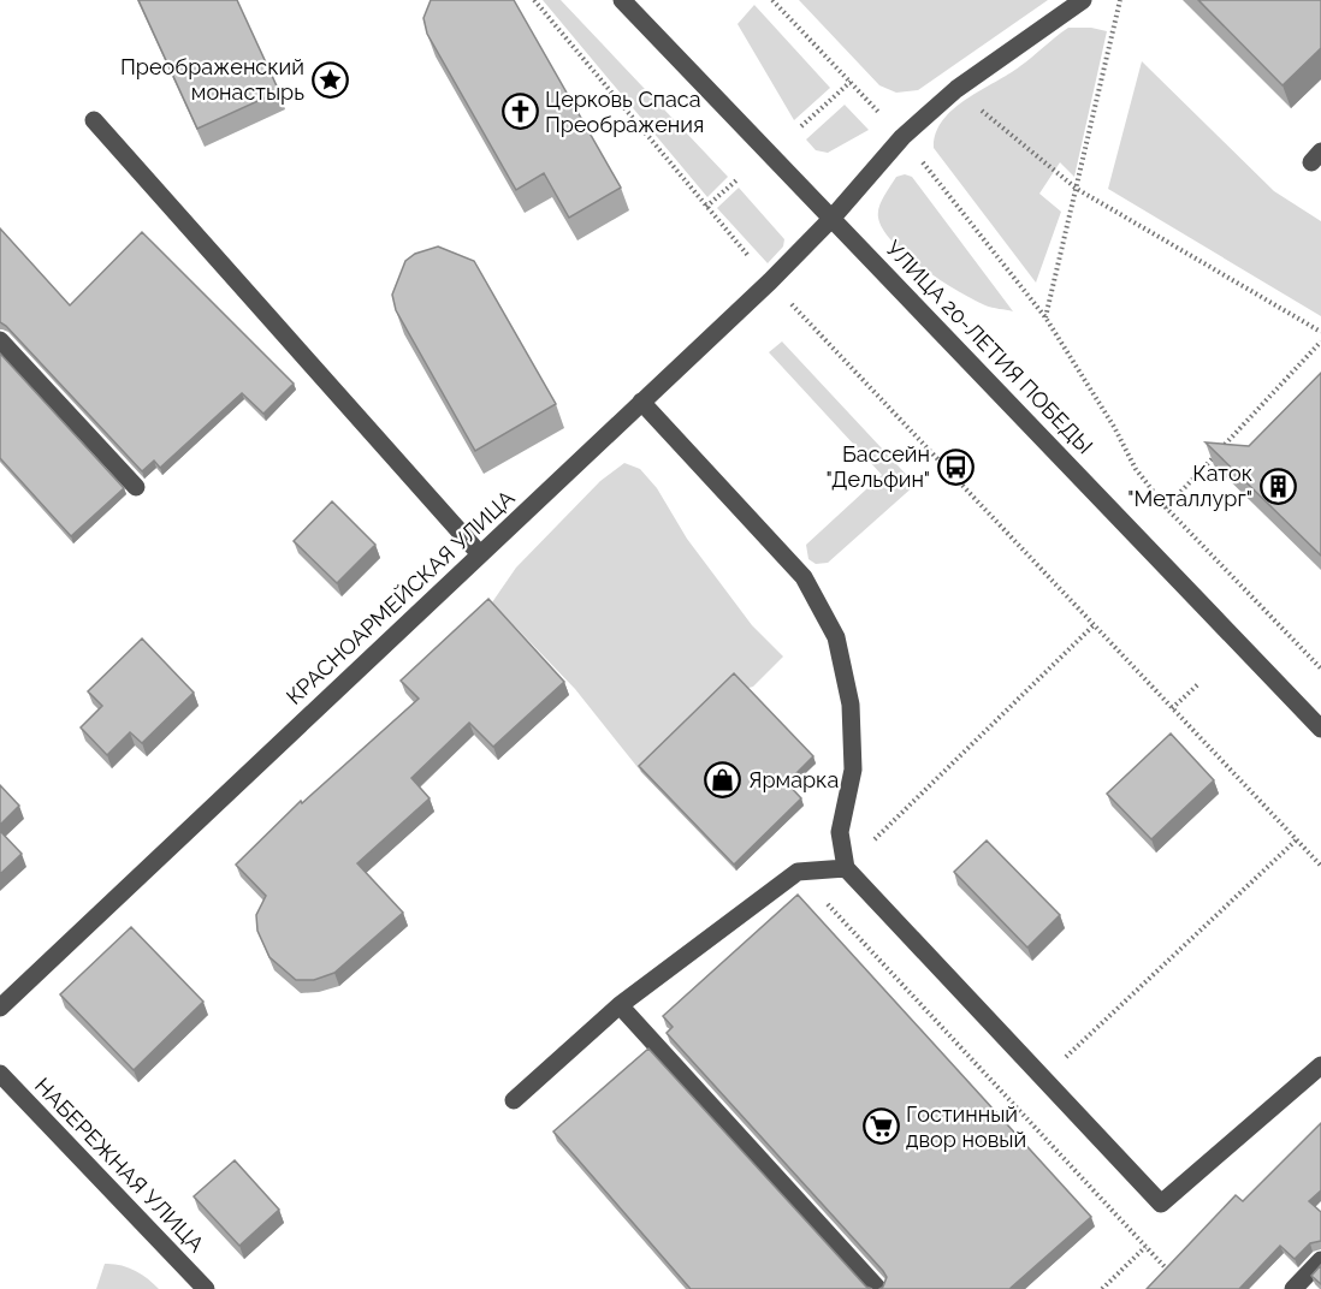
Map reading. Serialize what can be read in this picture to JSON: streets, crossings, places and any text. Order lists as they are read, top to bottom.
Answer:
{
  "streets": {
    "street": ["УЛИЦА 20-ЛЕТИЯ ПОБЕДЫ", "КРАСНОАРМЕЙСКАЯ УЛИЦА", "НАБЕРЕЖНАЯ УЛИЦА"]
  },
  "crossings": [
    ["УЛИЦА 20-ЛЕТИЯ ПОБЕДЫ", "КРАСНОАРМЕЙСКАЯ УЛИЦА"]
  ],
  "places": {
    "place": ["Преображенский монастырь"],
    "church": ["Церковь Спаса Преображения"],
    "bus stop": ["Бассейн \"Дельфин\""],
    "building": ["Каток \"Металлург\""],
    "shop": ["Ярмарка"],
    "supermarket": ["Гостинный двор новый"]
  }
}
